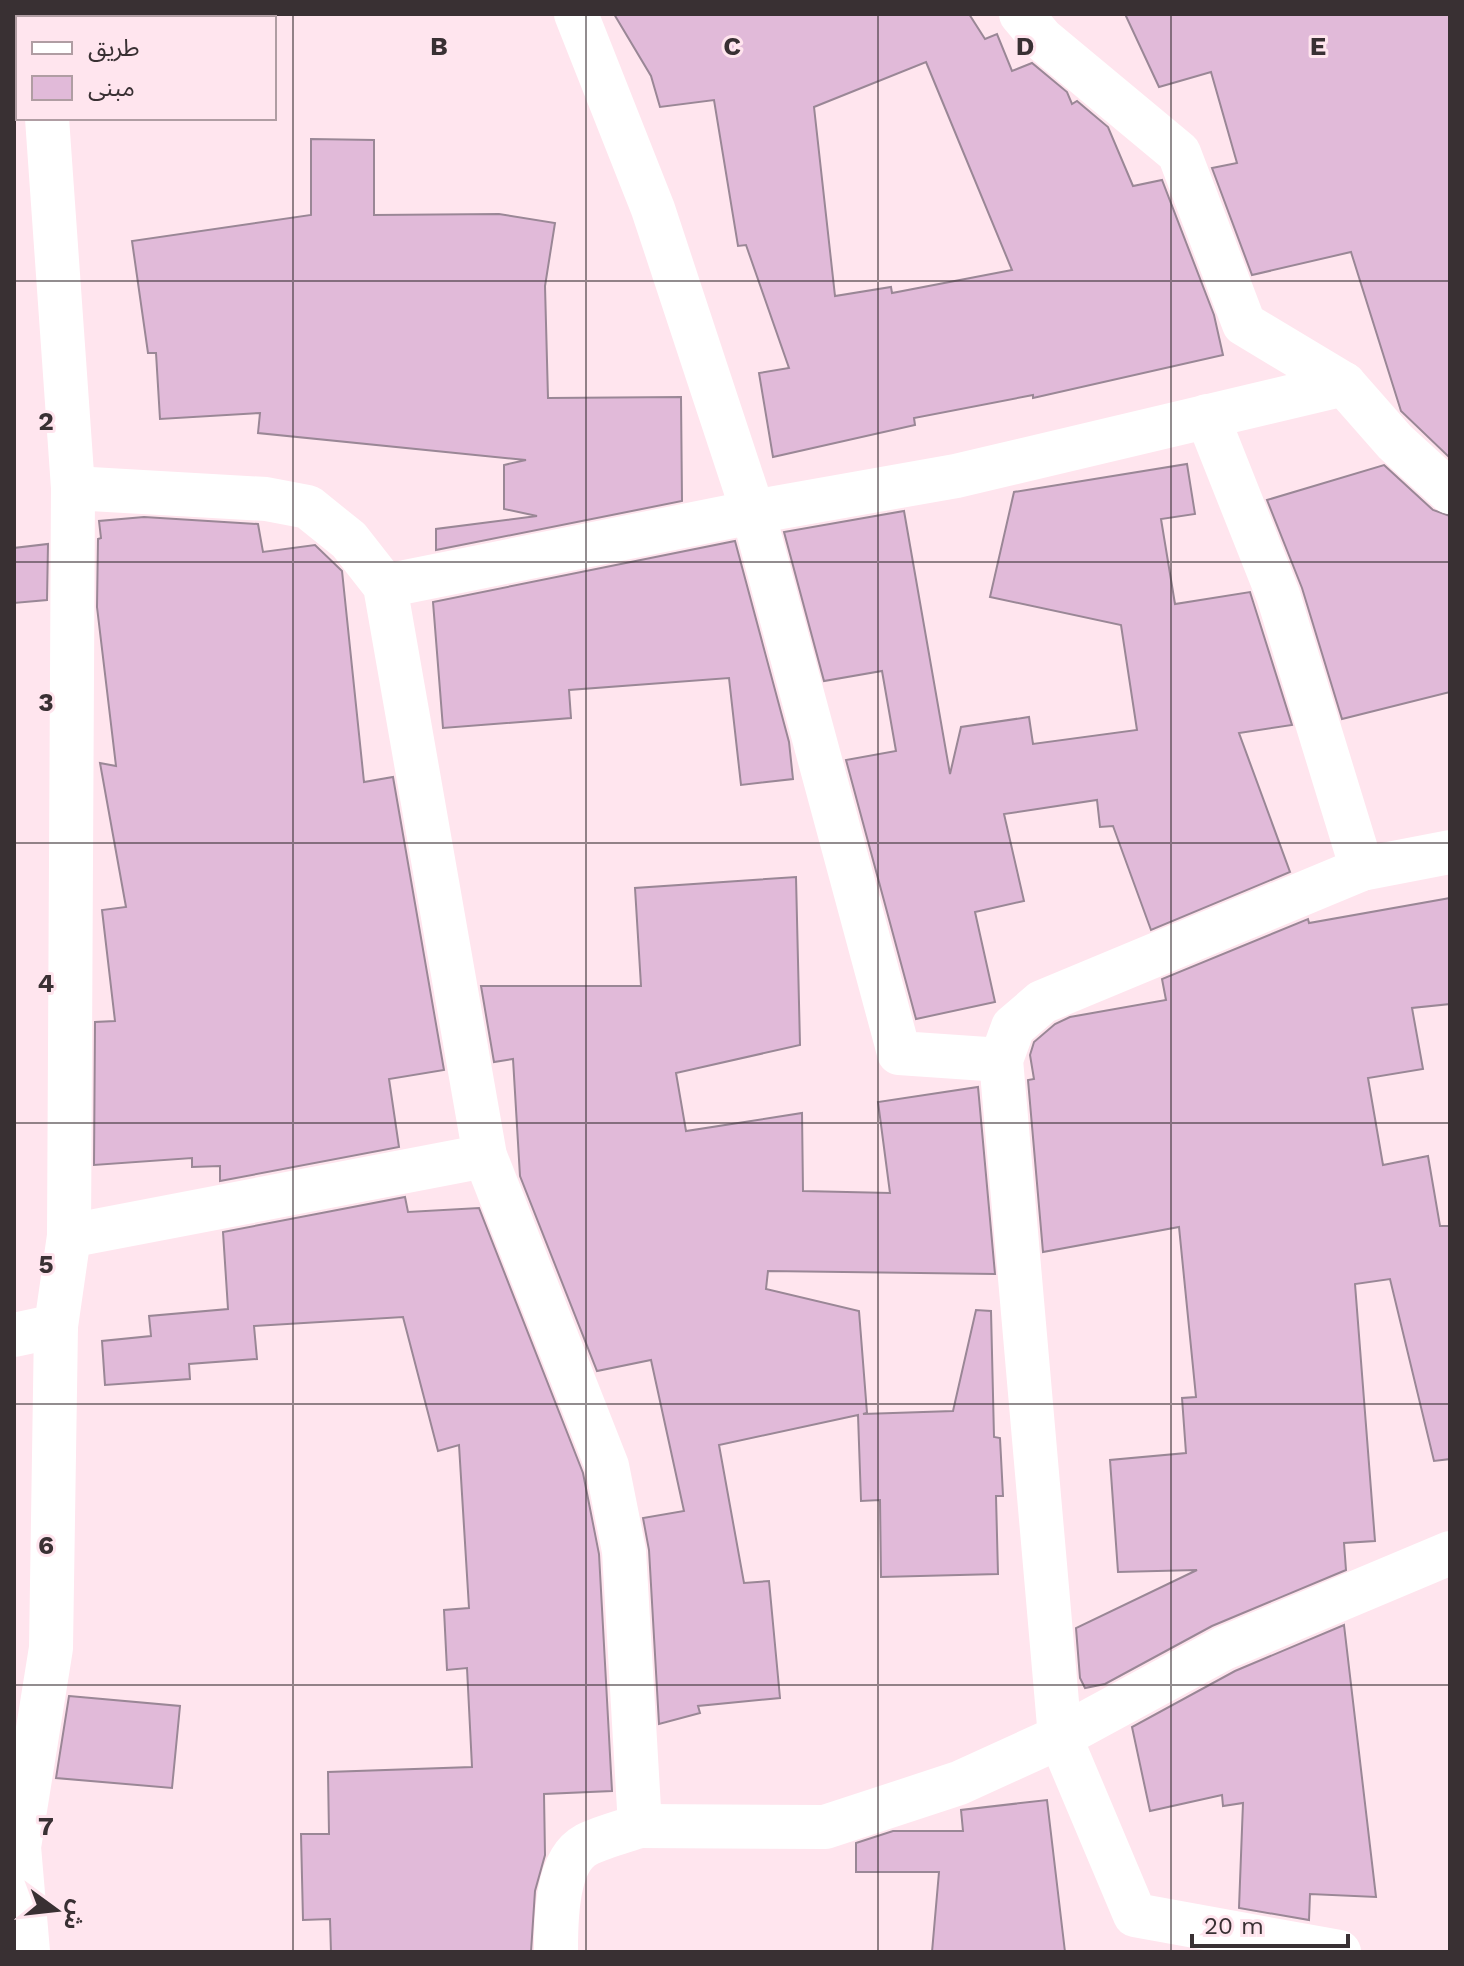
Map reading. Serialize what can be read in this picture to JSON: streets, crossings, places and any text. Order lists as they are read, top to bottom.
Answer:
{
  "legend": ["طريق", "مبنى"],
  "scale_bar": "20 m",
  "north": "right",
  "grid": {
    "columns": [
      "B",
      "C",
      "D",
      "E"
    ],
    "rows": [
      "2",
      "3",
      "4",
      "5",
      "6",
      "7"
    ]
  }
}
